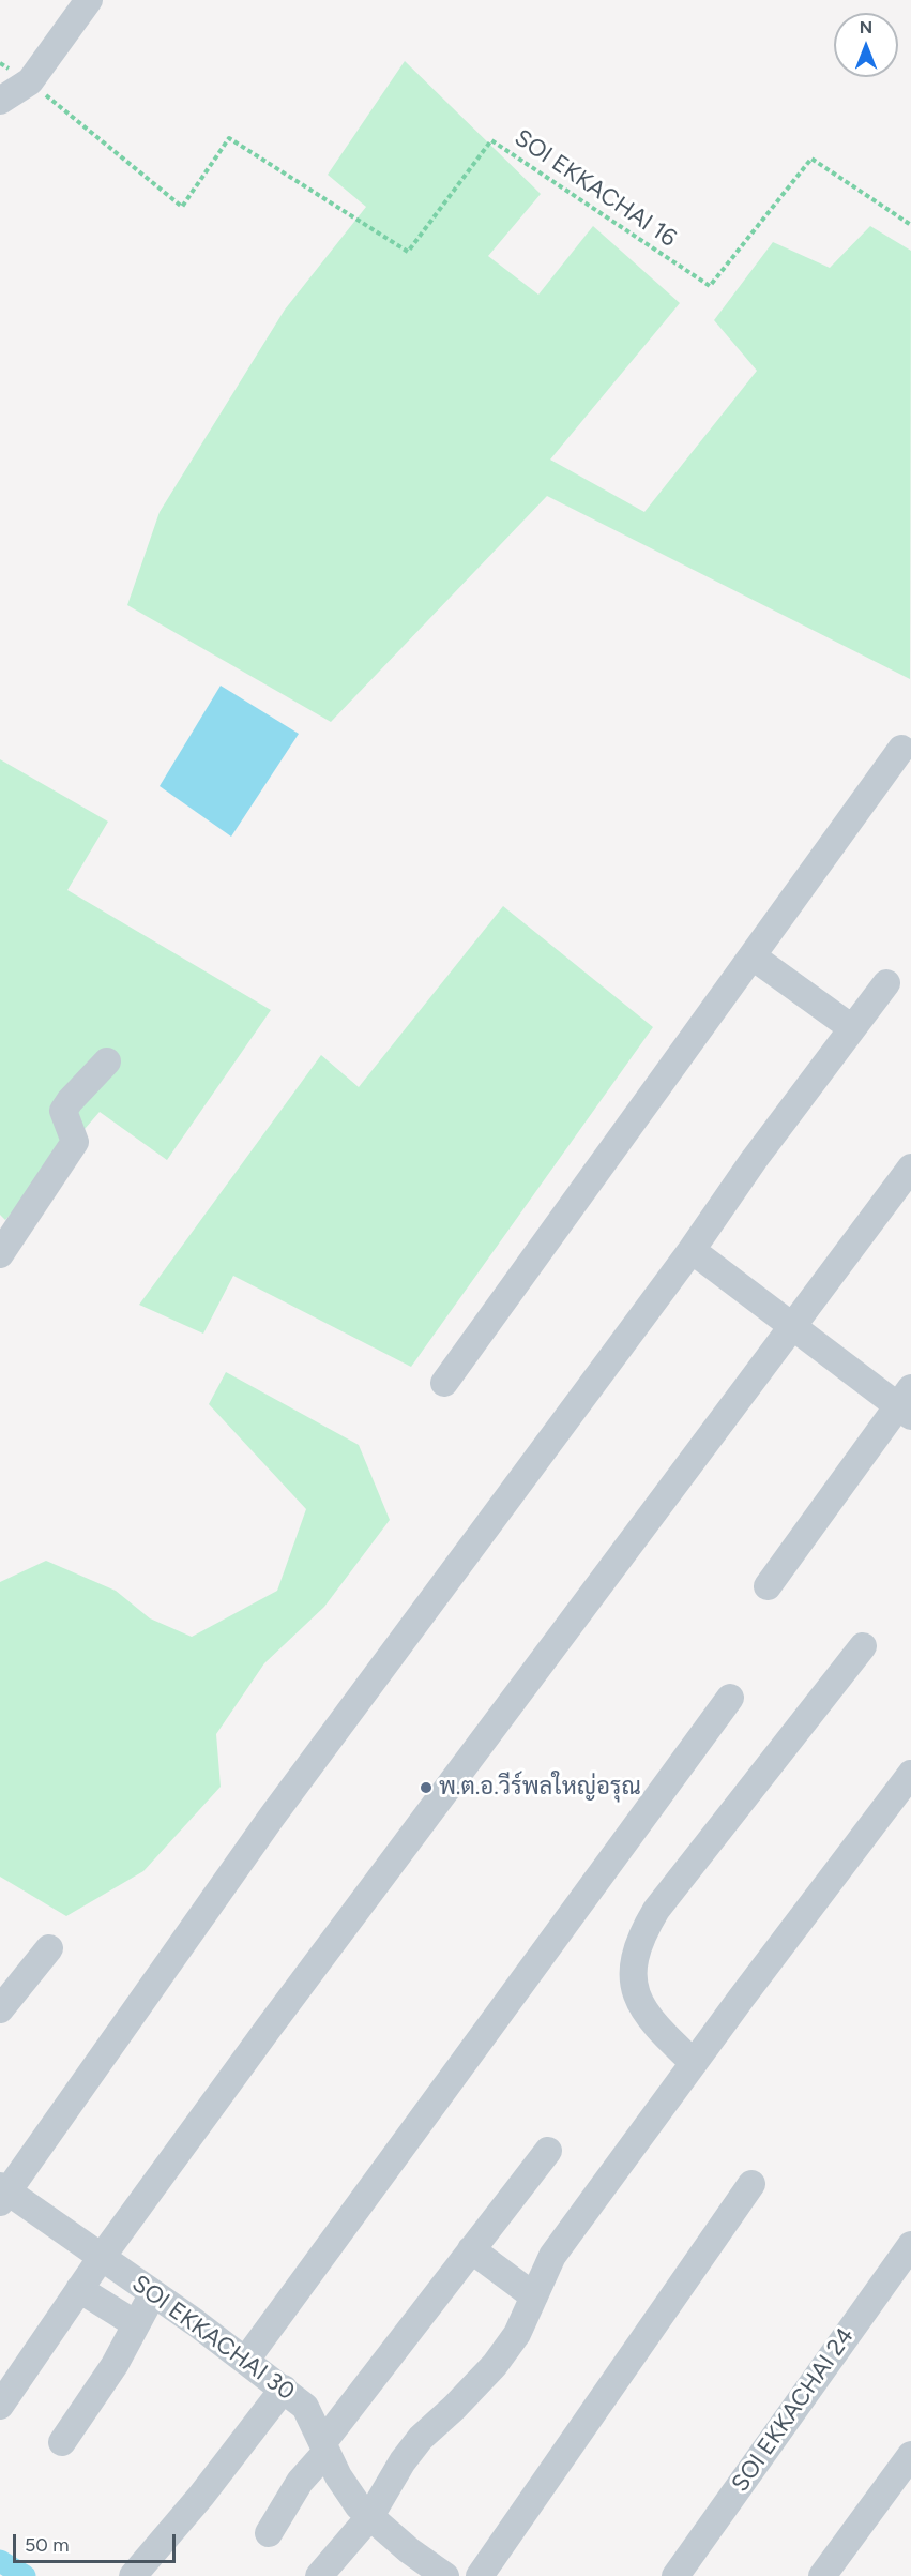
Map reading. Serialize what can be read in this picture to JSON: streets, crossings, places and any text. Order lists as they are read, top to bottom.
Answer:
{
  "streets": {
    "street": ["SOI EKKACHAI 30", "SOI EKKACHAI 24"],
    "path": ["SOI EKKACHAI 16"]
  },
  "places": ["พ.ต.อ.วีร์พลใหญ่อรุณ"],
  "scale_bar": "50 m",
  "north": "top"
}
